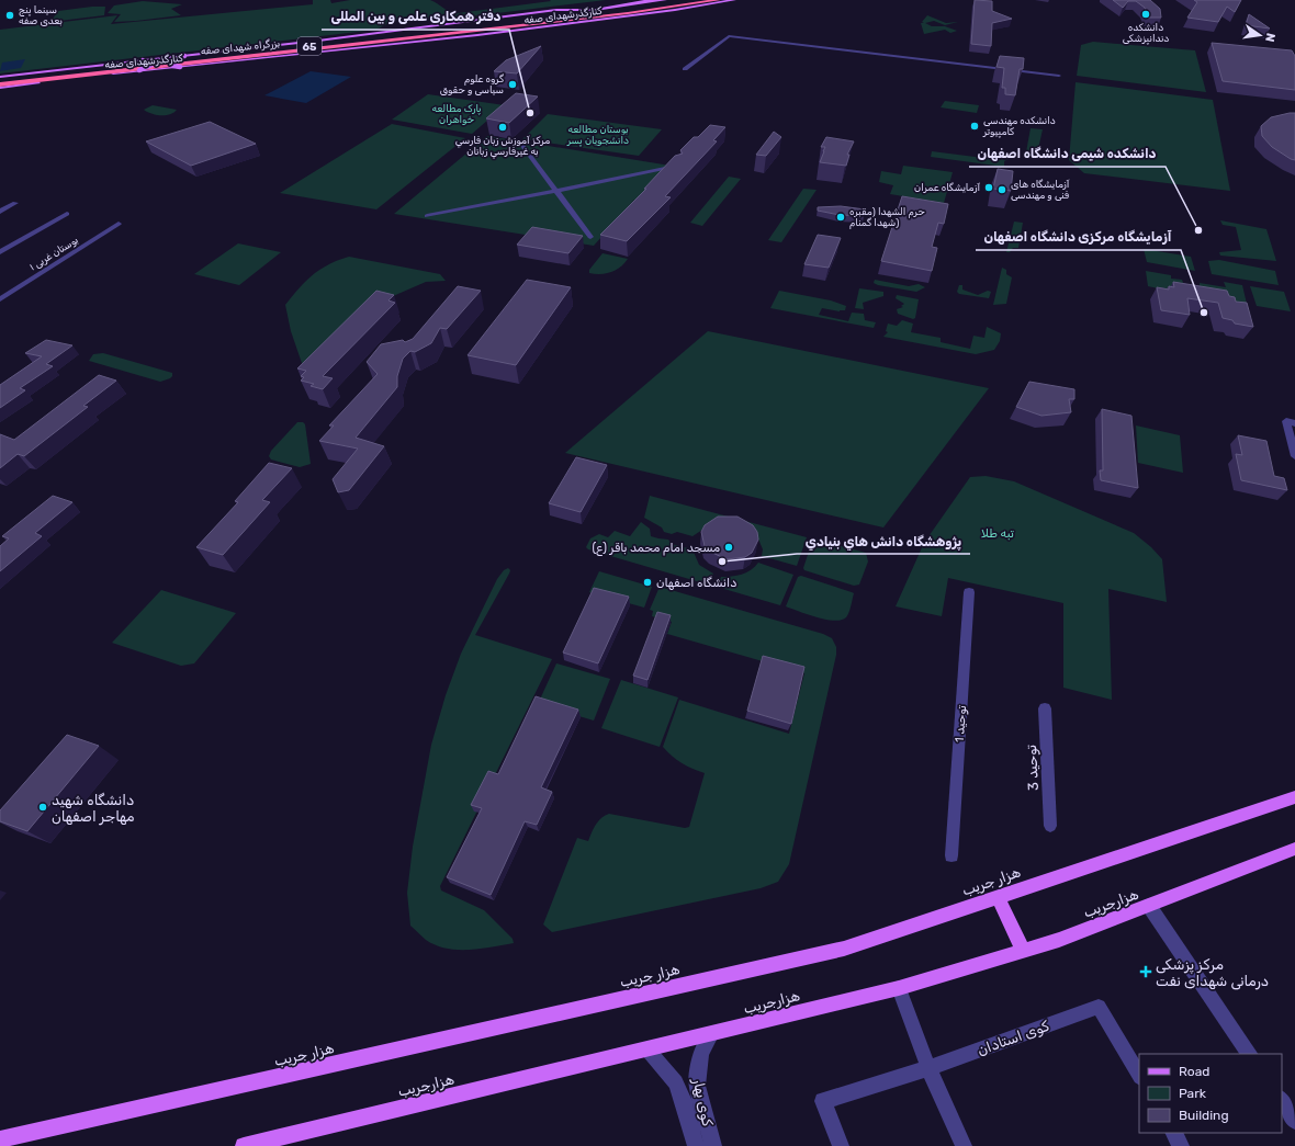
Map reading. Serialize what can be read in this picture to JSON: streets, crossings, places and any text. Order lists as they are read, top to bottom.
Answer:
{
  "streets": {
    "highway": ["65", "بزرگراه شهدای صفه"],
    "main road": ["کنارگذرشهدای صفه", "هزار جریب", "هزارجریب"],
    "street": [
      "بوستان غربی ۱",
      "توحید 1",
      "توحید 3",
      "کوی استادان",
      "کوی بهار"
    ]
  },
  "crossings": [
    ["کنارگذرشهدای صفه", "بزرگراه شهدای صفه"],
    ["هزارجریب", "کوی بهار"]
  ],
  "parks": ["پارک مطالعه خواهران", "بوستان مطالعه دانشجویان پسر", "تبه طلا"],
  "places": {
    "other": [
      "دانشکده دندانپزشکی",
      "سینما پنج بعدی صفه",
      "گروه علوم سیاسی و حقوق",
      "دفتر همکاری علمی و بین المللی",
      "دانشکده مهندسی کامپیوتر",
      "مرکز آموزش زبان فارسي به غيرفارسي زبانان",
      "آزمایشگاه عمران",
      "آزمایشگاه های فنی و مهندسی",
      "حرم الشهدا (مقبره شهدا گمنام)",
      "دانشکده شیمی دانشگاه اصفهان",
      "آزمایشگاه مرکزی دانشگاه اصفهان",
      "مسجد امام محمد باقر (ع)",
      "پژوهشگاه دانش هاي بنيادي",
      "دانشگاه اصفهان",
      "دانشگاه شهید مهاجر اصفهان"
    ],
    "health": ["مرکز پزشکی درمانی شهدای نفت"]
  },
  "legend": ["Road", "Park", "Building"],
  "north": "right"
}
